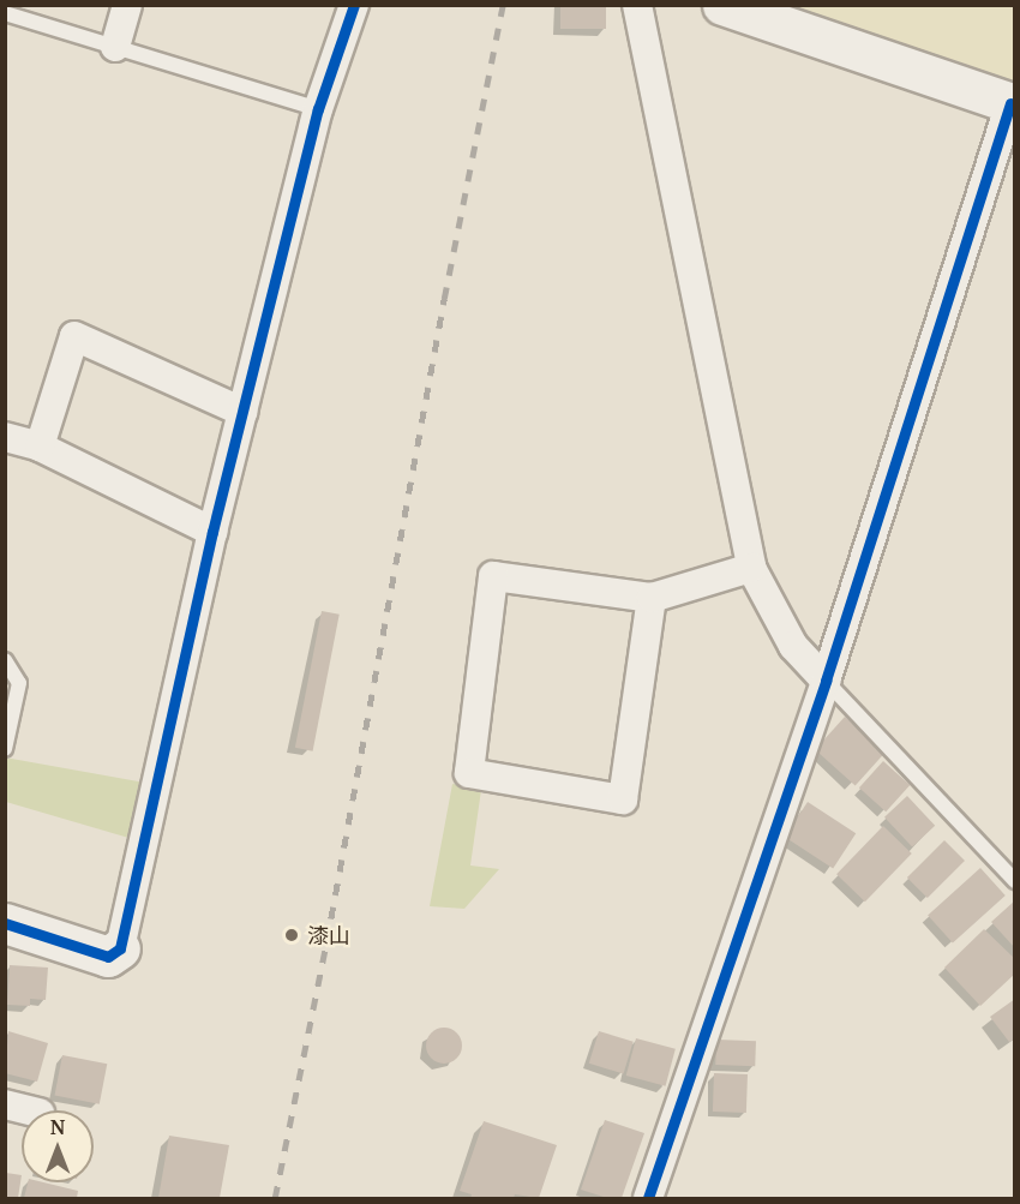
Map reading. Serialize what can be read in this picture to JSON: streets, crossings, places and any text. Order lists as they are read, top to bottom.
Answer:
{
  "places": ["漆山"],
  "north": "top"
}
